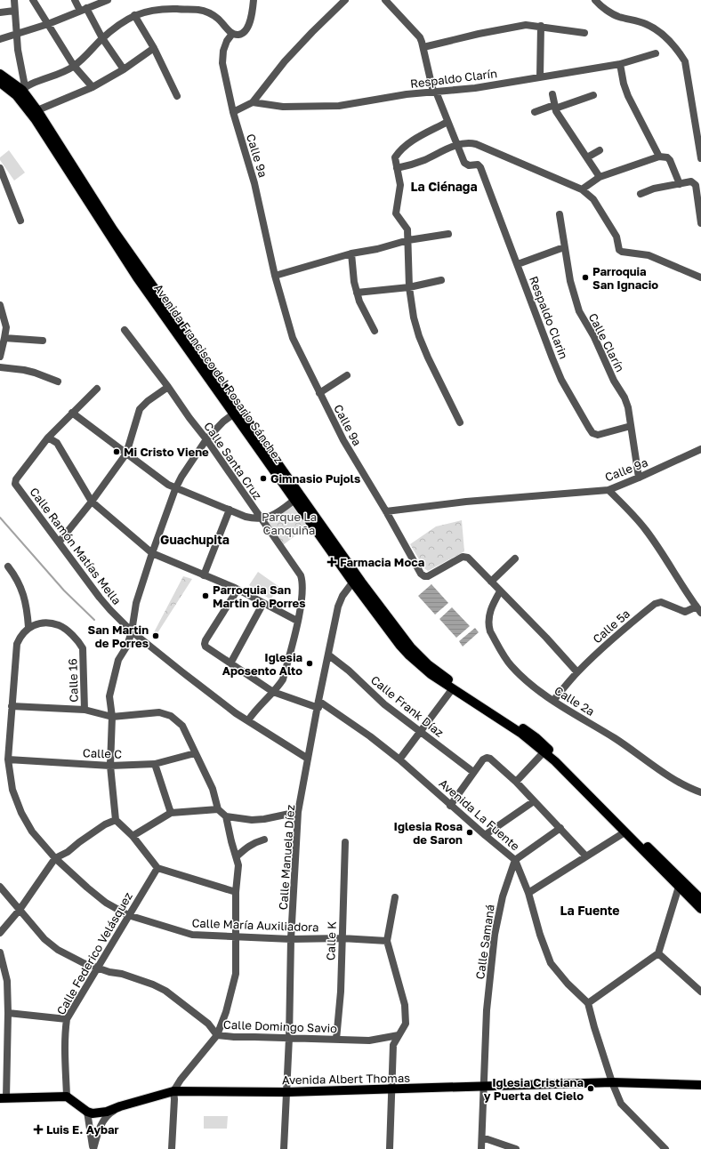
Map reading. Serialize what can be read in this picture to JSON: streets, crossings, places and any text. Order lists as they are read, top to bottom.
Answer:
{
  "streets": {
    "main road": ["Avenida Francisco del Rosario Sánchez", "Avenida Albert Thomas"],
    "street": [
      "Respaldo Clarín",
      "Calle 9a",
      "Respaldo Clarin",
      "Calle Clarín",
      "Calle Santa Cruz",
      "Calle Ramón Matías Mella",
      "Calle 5a",
      "Calle 16",
      "Calle 2a",
      "Calle Frank Díaz",
      "Calle C",
      "Avenida La Fuente",
      "Calle Manuela Díez",
      "Calle María Auxiliadora",
      "Calle K",
      "Calle Samaná",
      "Calle Federico Velásquez",
      "Calle Domingo Savio"
    ]
  },
  "crossings": [
    ["Calle 9a", "Calle Clarín"],
    ["Respaldo Clarin", "Calle Clarín"],
    ["Avenida Francisco del Rosario Sánchez", "Calle Manuela Díez"],
    ["Calle Santa Cruz", "Calle Ramón Matías Mella"],
    ["Calle Santa Cruz", "Avenida La Fuente"],
    ["Calle Ramón Matías Mella", "Calle Manuela Díez"],
    ["Calle 5a", "Calle 2a"],
    ["Calle Frank Díaz", "Calle Manuela Díez"],
    ["Calle C", "Calle María Auxiliadora"],
    ["Avenida La Fuente", "Calle Manuela Díez"],
    ["Avenida La Fuente", "Calle Samaná"],
    ["Calle Manuela Díez", "Calle María Auxiliadora"],
    ["Calle Manuela Díez", "Calle Domingo Savio"],
    ["Calle Manuela Díez", "Avenida Albert Thomas"],
    ["Calle María Auxiliadora", "Calle K"],
    ["Calle María Auxiliadora", "Calle Federico Velásquez"],
    ["Calle K", "Calle Domingo Savio"],
    ["Calle Samaná", "Avenida Albert Thomas"],
    ["Calle Federico Velásquez", "Calle Domingo Savio"]
  ],
  "districts": ["La Ciénaga", "Guachupita", "La Fuente"],
  "parks": ["Parque La Canquiña"],
  "places": {
    "other": [
      "Parroquia San Ignacio",
      "Mi Cristo Viene",
      "Gimnasio Pujols",
      "Parroquia San Martin de Porres",
      "San Martin de Porres",
      "Iglesia Aposento Alto",
      "Iglesia Rosa de Saron",
      "Iglesia Cristiana y Puerta del Cielo"
    ],
    "health": ["Farmacia Moca", "Luis E. Aybar"]
  }
}
